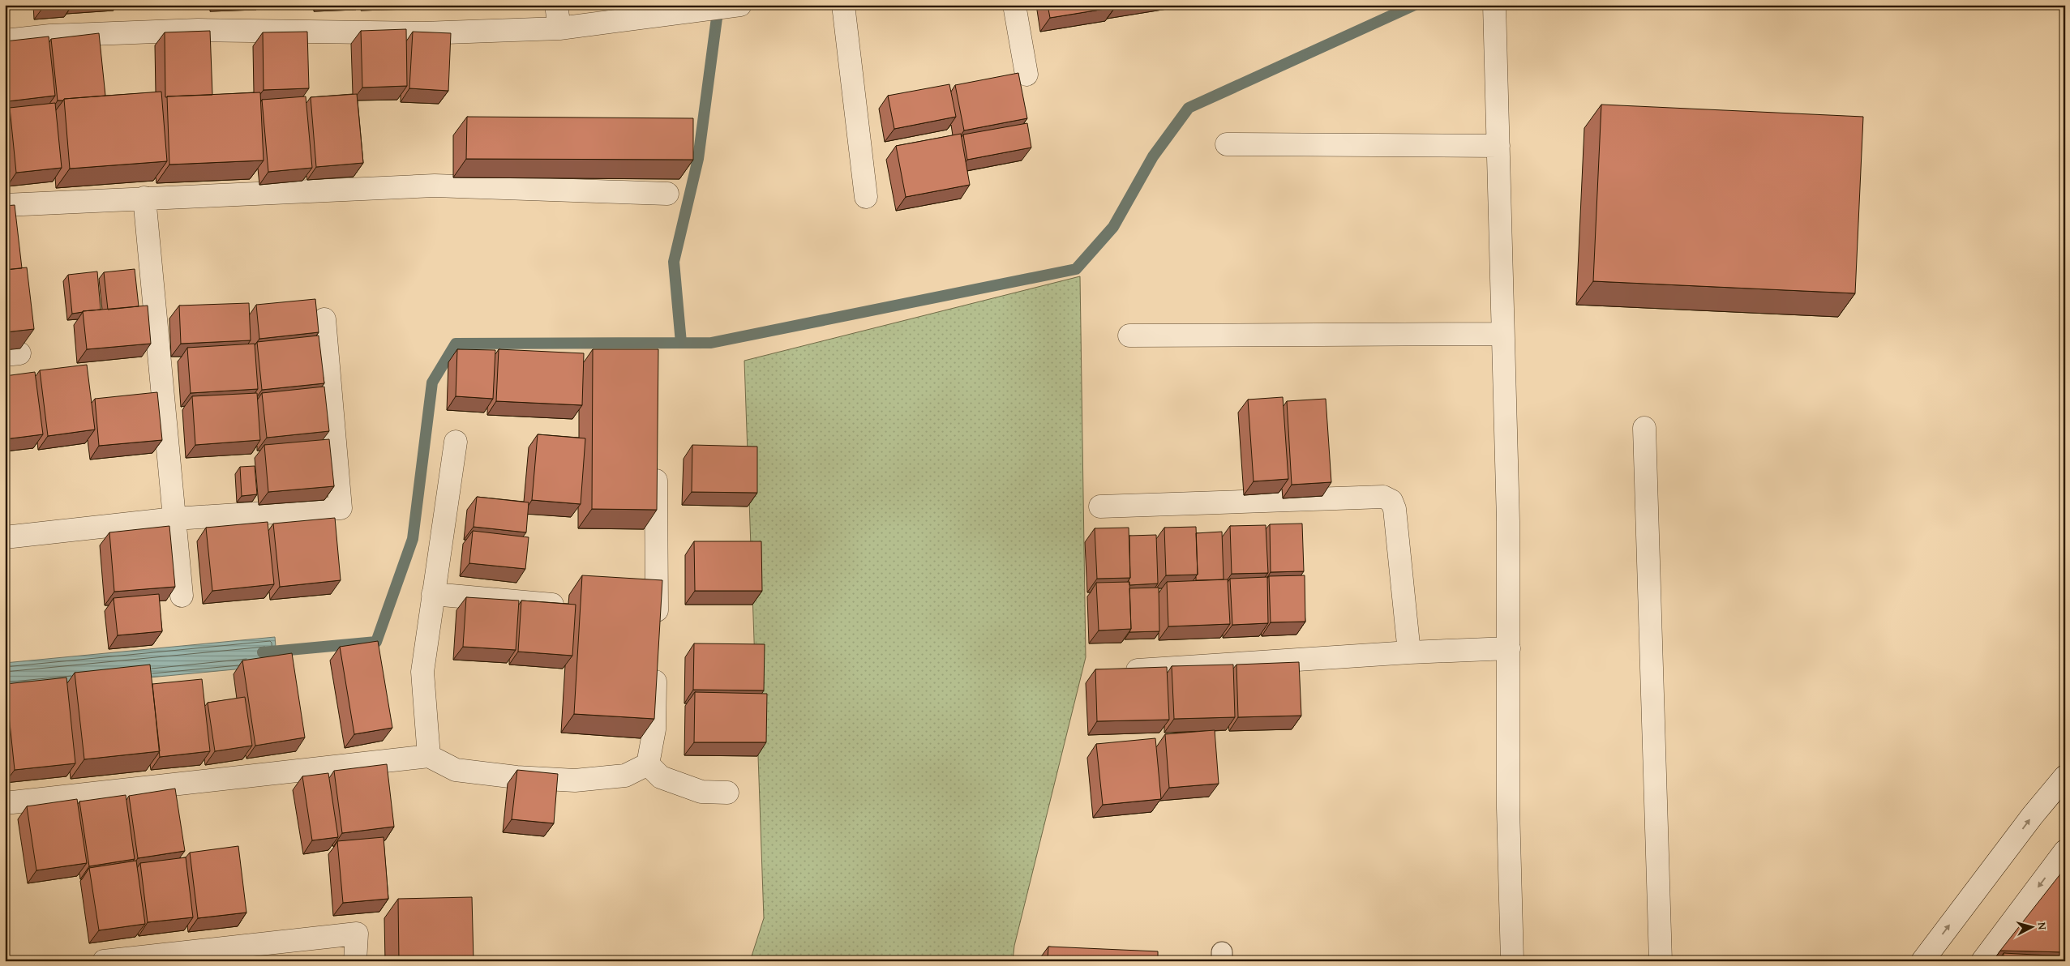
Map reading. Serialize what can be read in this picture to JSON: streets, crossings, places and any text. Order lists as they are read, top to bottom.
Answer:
{
  "north": "right"
}
